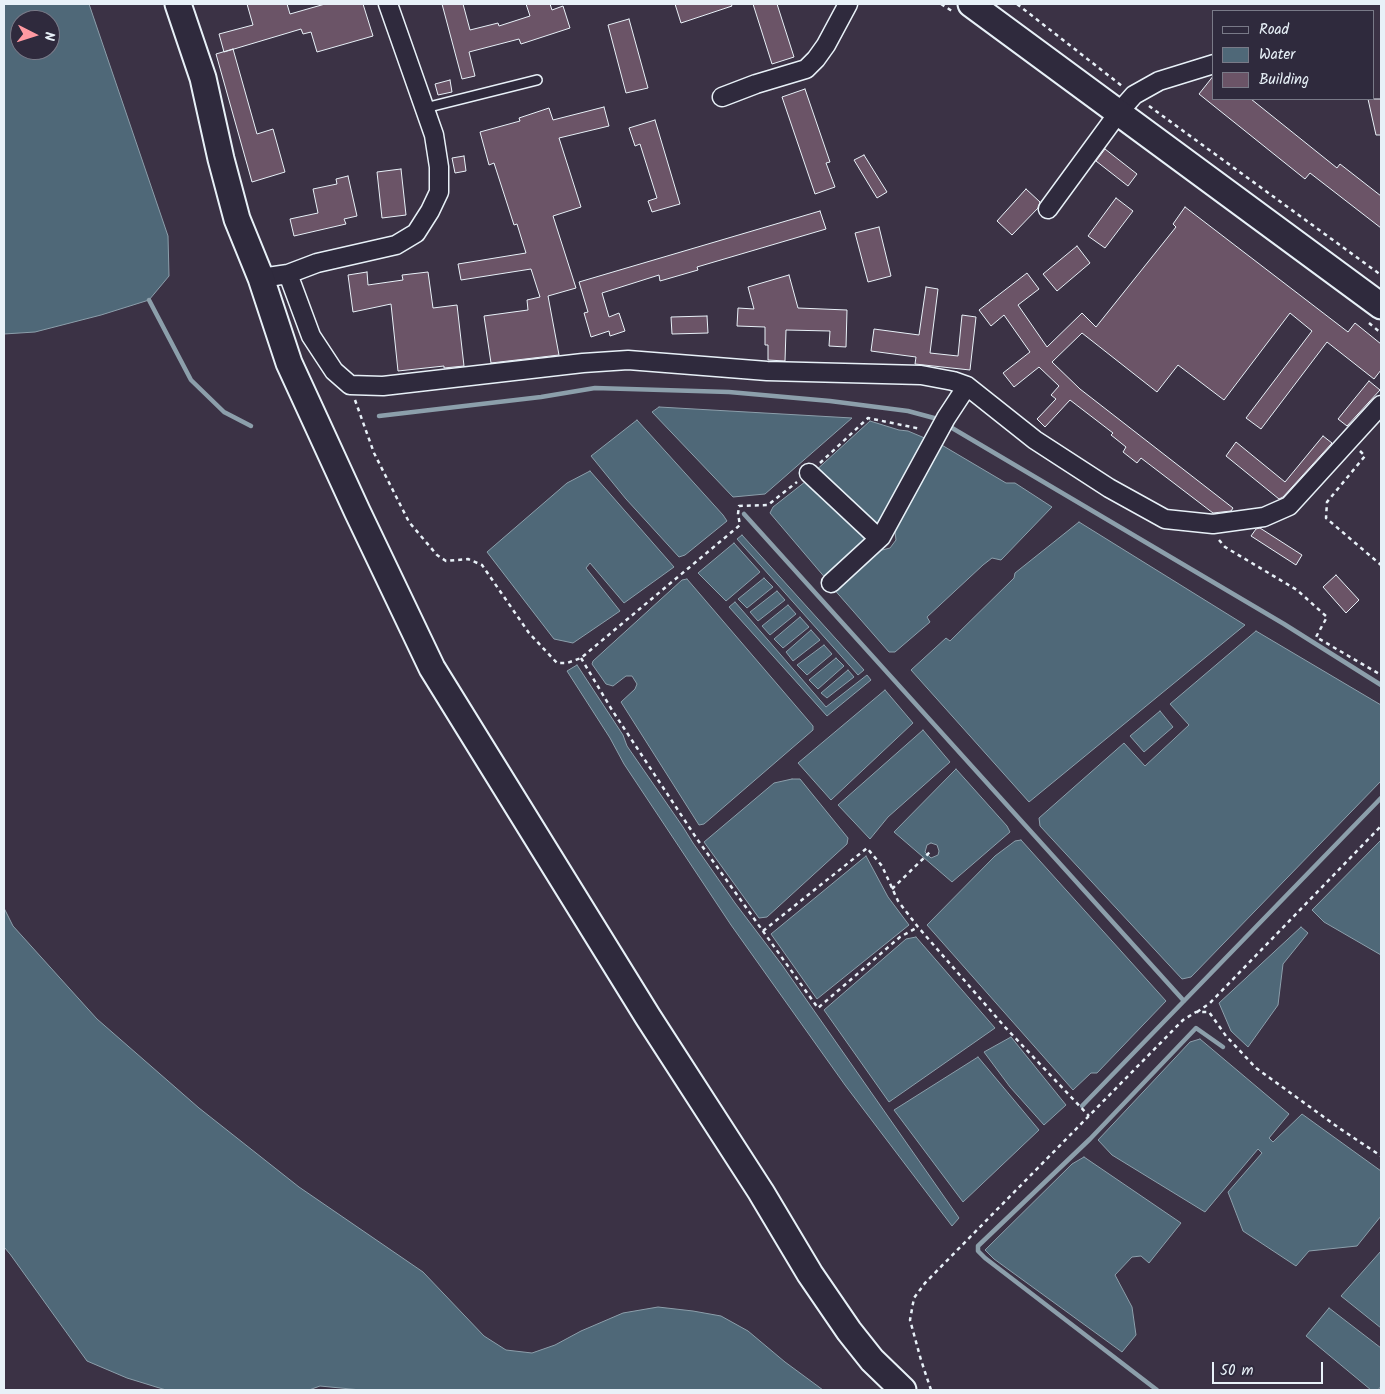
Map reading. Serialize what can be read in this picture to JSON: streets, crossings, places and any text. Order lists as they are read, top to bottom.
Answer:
{
  "legend": ["Road", "Water", "Building"],
  "scale_bar": "50 m",
  "north": "right"
}
